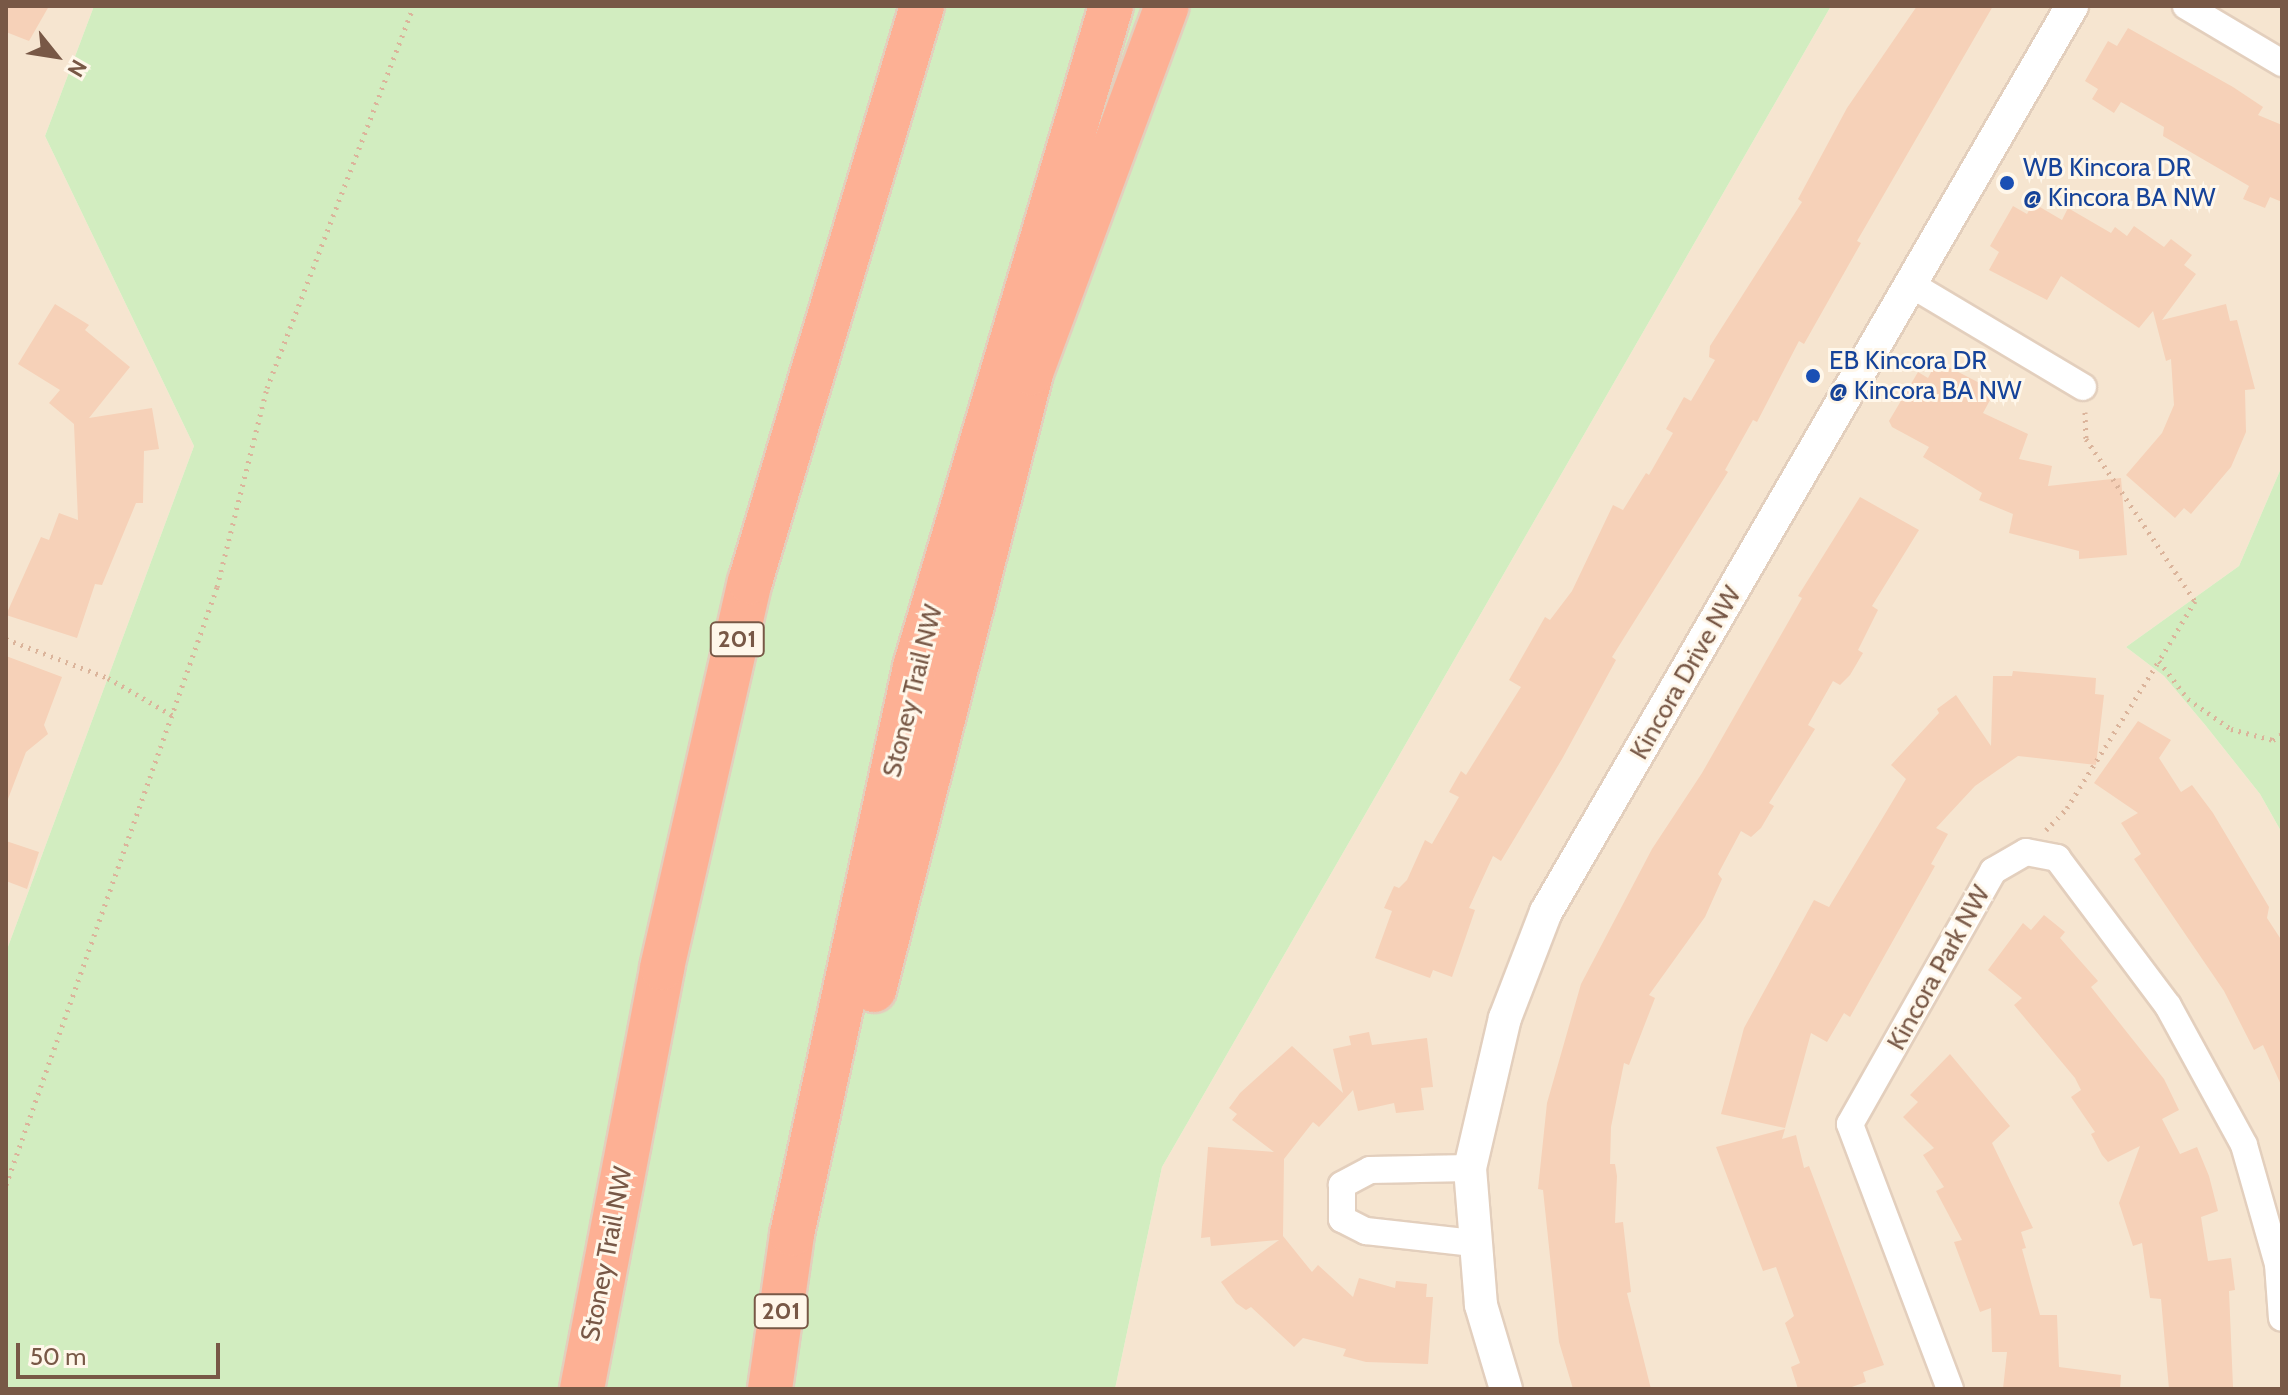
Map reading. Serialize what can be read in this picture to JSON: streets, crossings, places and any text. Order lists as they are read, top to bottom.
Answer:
{
  "streets": {
    "highway": ["201", "Stoney Trail NW"],
    "street": ["Kincora Drive NW", "Kincora Park NW"]
  },
  "places": ["WB Kincora DR @ Kincora BA NW", "EB Kincora DR @ Kincora BA NW"],
  "scale_bar": "50 m",
  "north": "bottom right"
}
